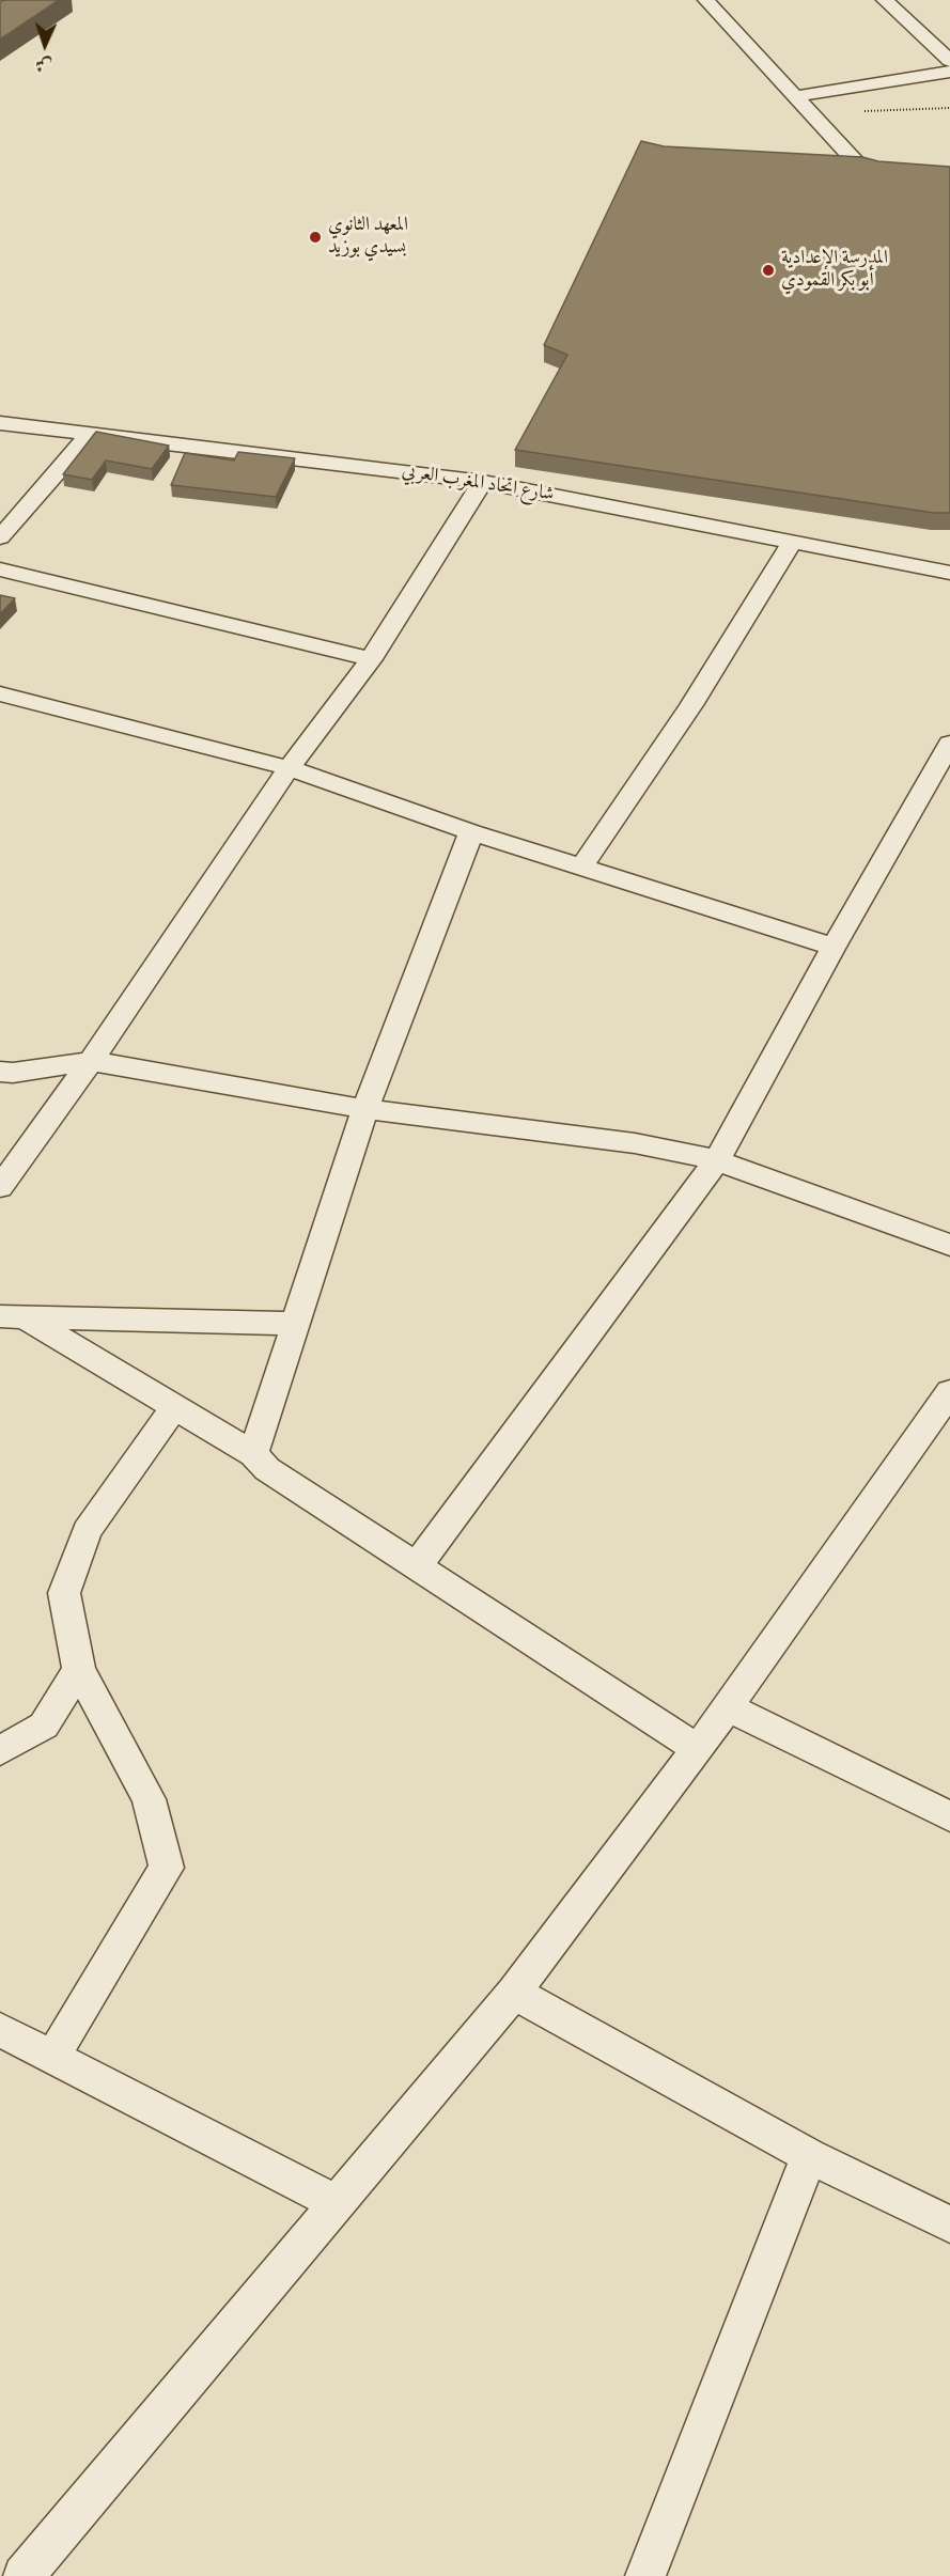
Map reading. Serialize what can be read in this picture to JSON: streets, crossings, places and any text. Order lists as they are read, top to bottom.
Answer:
{
  "streets": {
    "street": ["شارع اتحاد المغرب العربي"]
  },
  "places": ["المعهد الثانوي بسيدي بوزيد", "المدرسة الإعدادية أبو بكر القمودي"],
  "north": "bottom"
}
